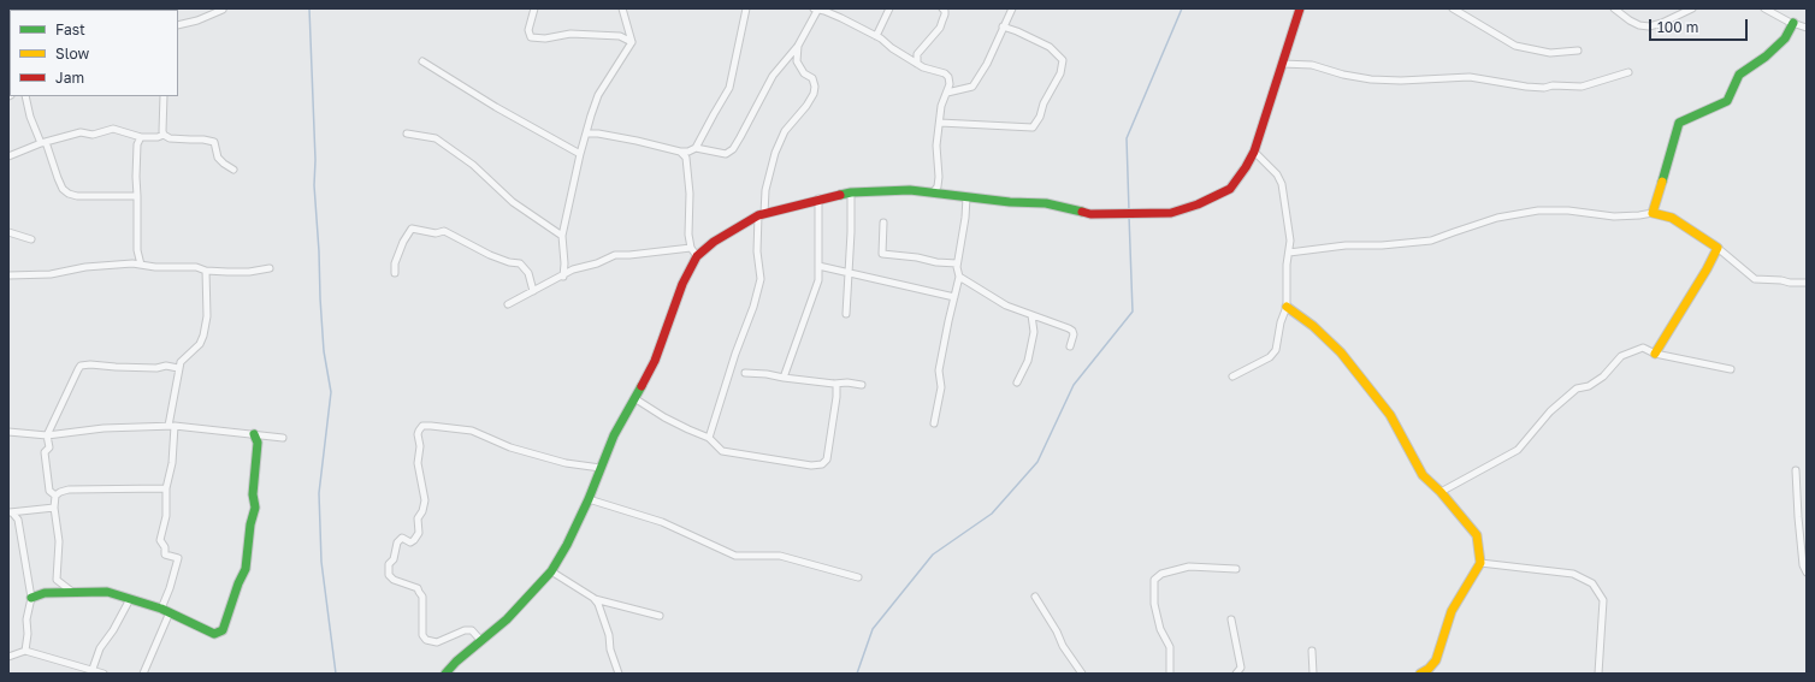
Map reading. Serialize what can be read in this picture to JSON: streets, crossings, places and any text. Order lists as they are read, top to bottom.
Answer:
{
  "legend": ["Fast", "Slow", "Jam"],
  "scale_bar": "100 m"
}
